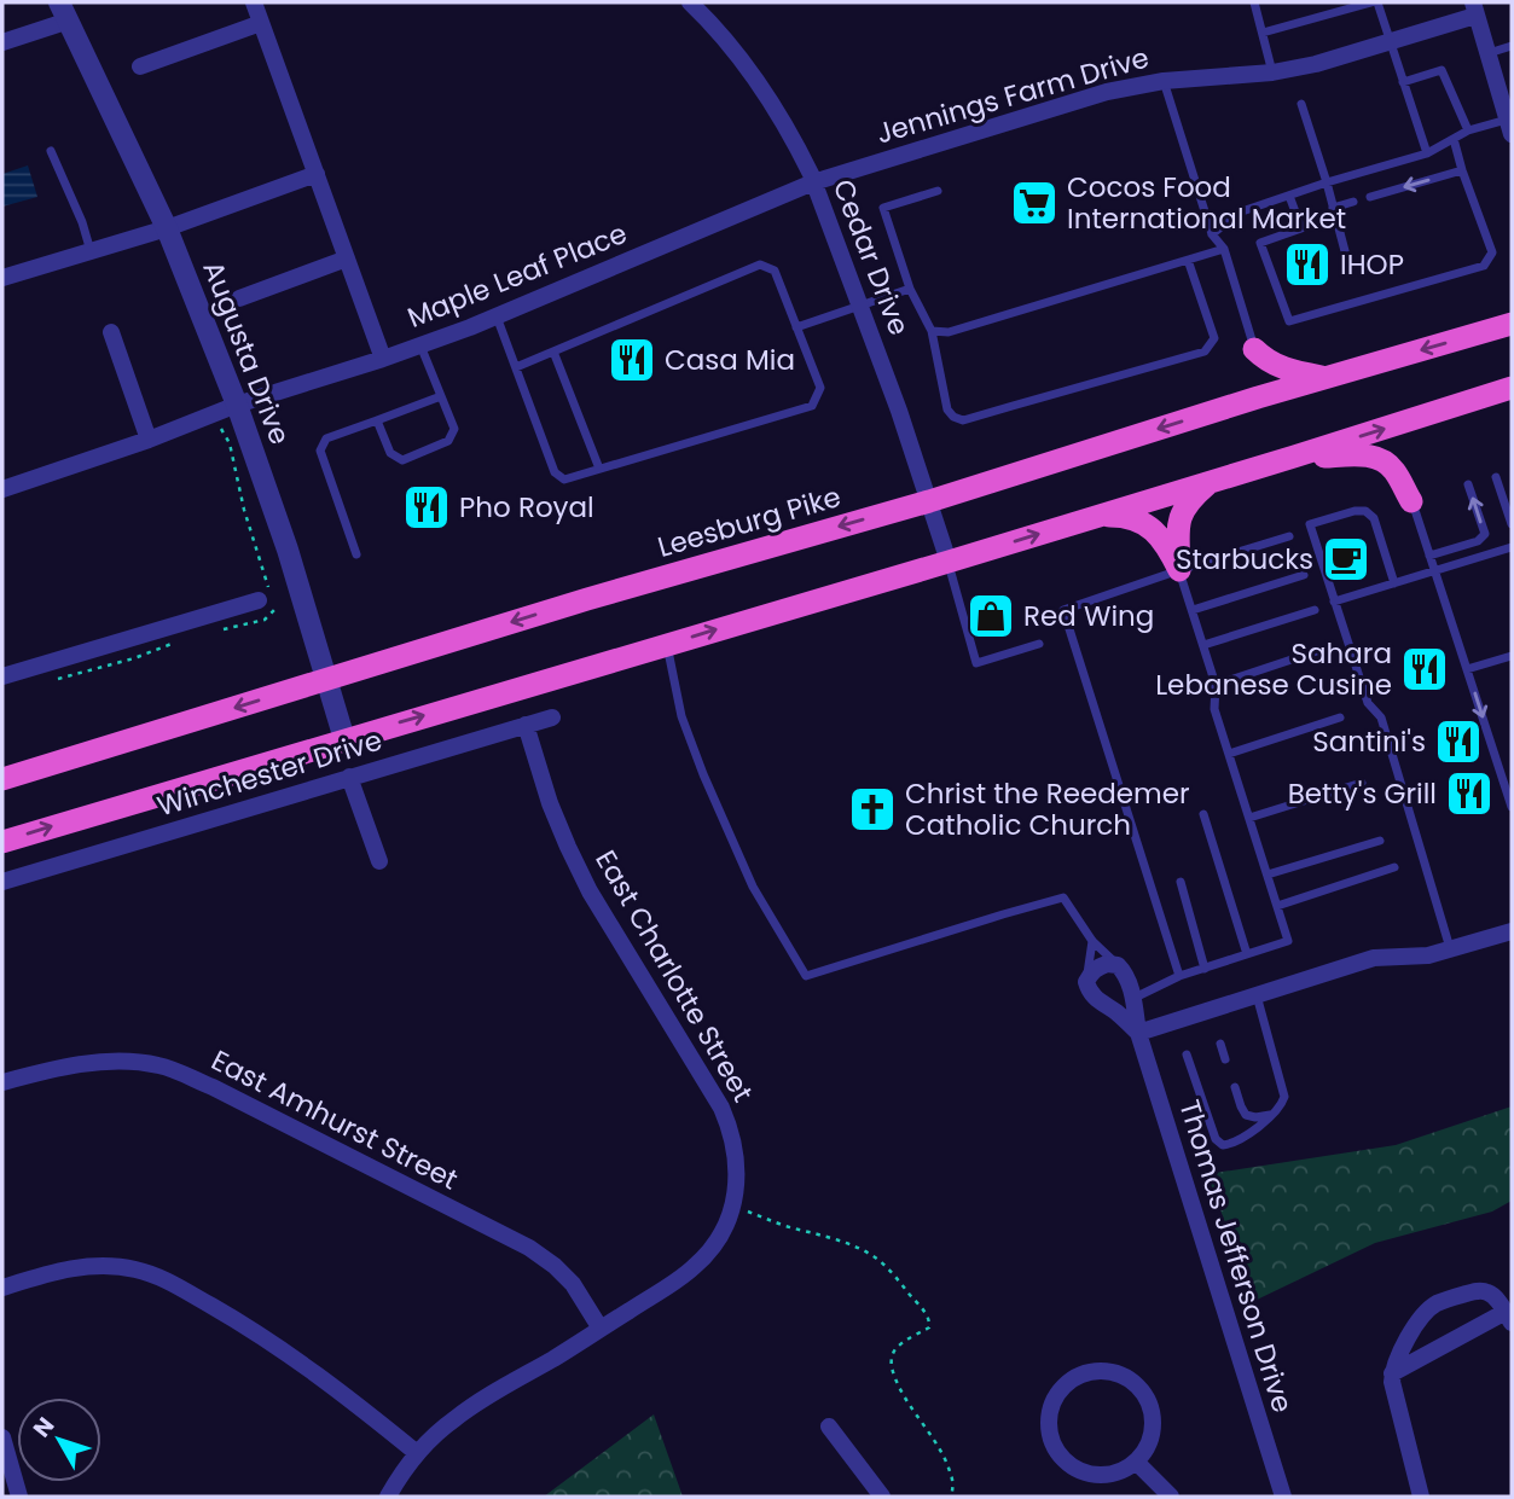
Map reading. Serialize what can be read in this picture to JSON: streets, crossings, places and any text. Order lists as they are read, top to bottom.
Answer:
{
  "streets": {
    "highway": ["Leesburg Pike"],
    "street": [
      "Jennings Farm Drive",
      "Cedar Drive",
      "Maple Leaf Place",
      "Augusta Drive",
      "Winchester Drive",
      "East Charlotte Street",
      "East Amhurst Street",
      "Thomas Jefferson Drive"
    ]
  },
  "crossings": [
    ["Jennings Farm Drive", "Cedar Drive"],
    ["Jennings Farm Drive", "Maple Leaf Place"],
    ["Cedar Drive", "Maple Leaf Place"],
    ["Cedar Drive", "Leesburg Pike"],
    ["Maple Leaf Place", "Augusta Drive"],
    ["Augusta Drive", "Leesburg Pike"],
    ["Winchester Drive", "East Charlotte Street"],
    ["East Charlotte Street", "East Amhurst Street"]
  ],
  "places": {
    "supermarket": ["Cocos Food International Market"],
    "restaurant": [
      "IHOP",
      "Casa Mia",
      "Pho Royal",
      "Sahara Lebanese Cusine",
      "Santini's",
      "Betty's Grill"
    ],
    "cafe": ["Starbucks"],
    "shop": ["Red Wing"],
    "church": ["Christ the Reedemer Catholic Church"]
  },
  "north": "top left"
}
